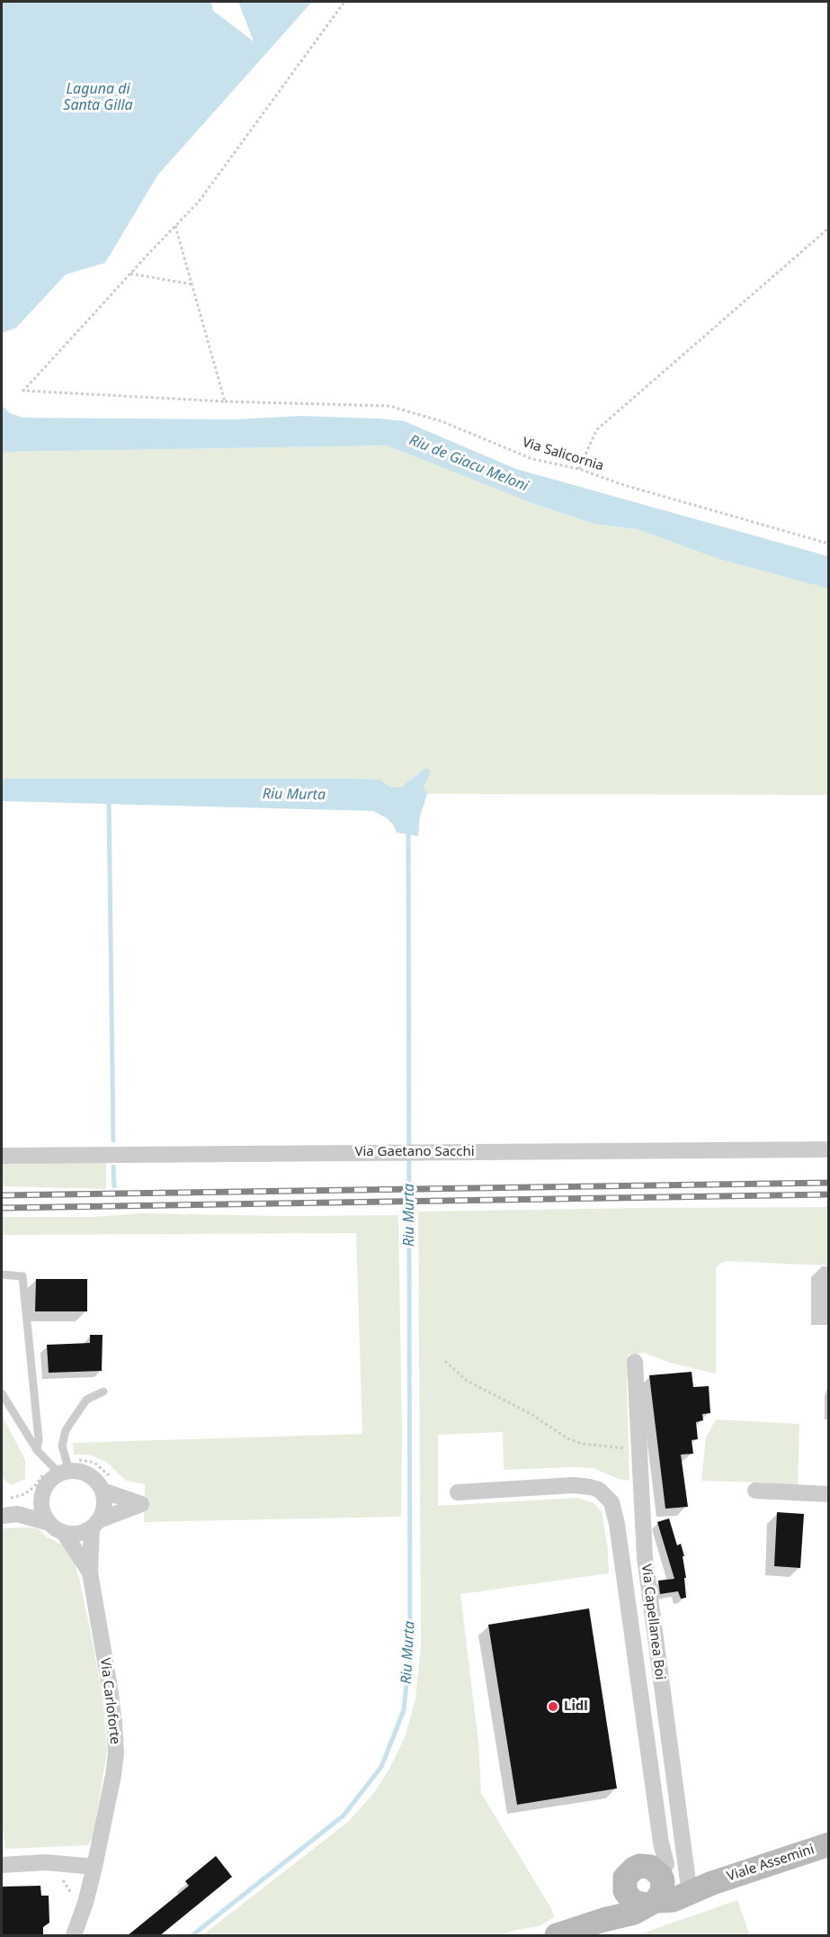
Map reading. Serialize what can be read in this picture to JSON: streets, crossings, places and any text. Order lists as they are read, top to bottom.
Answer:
{
  "streets": {
    "main road": ["Viale Assemini"],
    "street": ["Via Gaetano Sacchi", "Via Capellanea Boi", "Via Carloforte"],
    "path": ["Via Salicornia"]
  },
  "water": ["Laguna di Santa Gilla", "Riu de Giacu Meloni", "Riu Murta"],
  "places": ["Lidl"]
}
